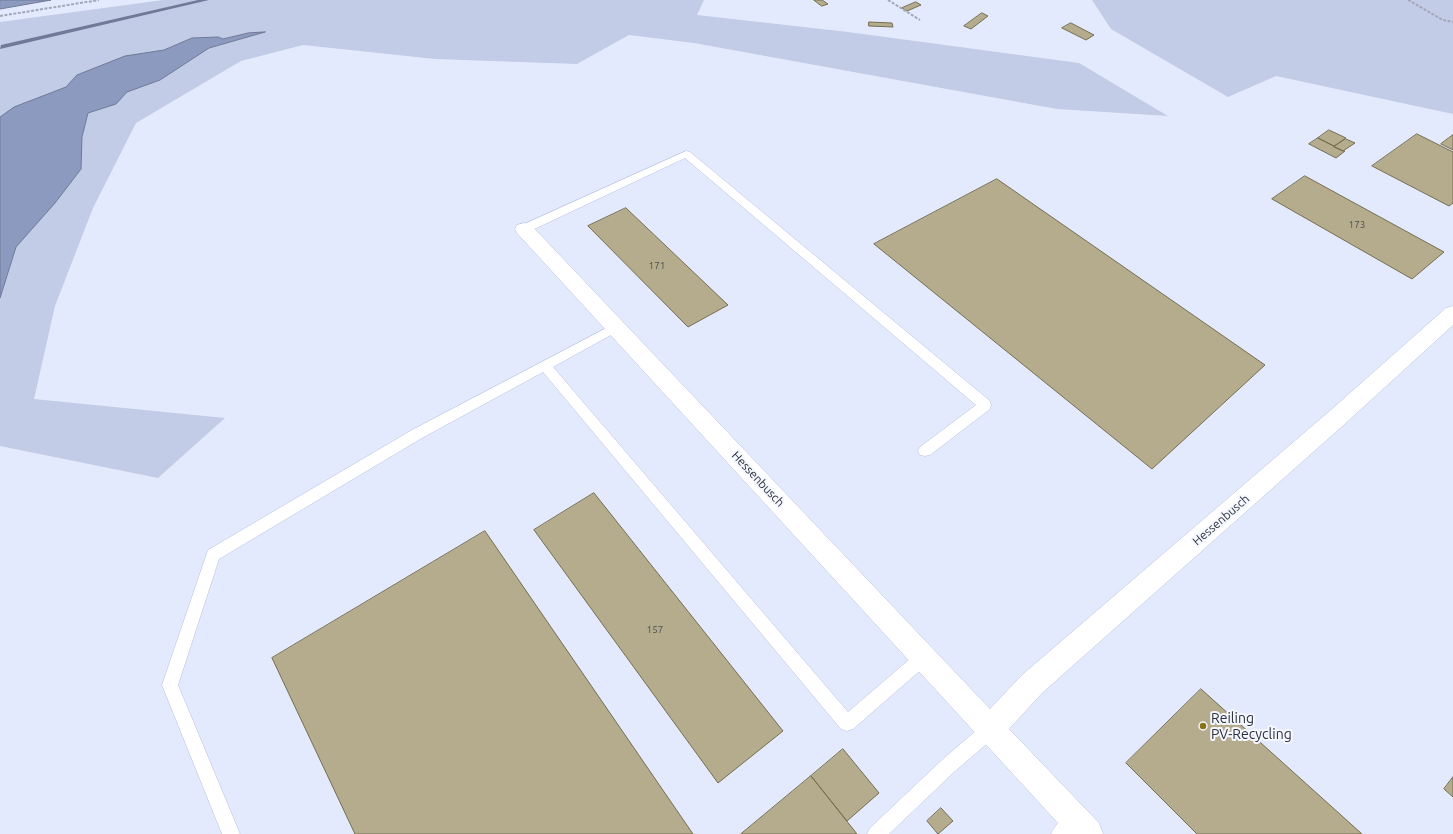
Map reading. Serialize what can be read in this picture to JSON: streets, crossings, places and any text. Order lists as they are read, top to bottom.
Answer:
{
  "streets": {
    "street": ["Hessenbusch"]
  },
  "places": ["Reiling PV-Recycling"],
  "house_numbers": ["173", "171", "157"]
}
